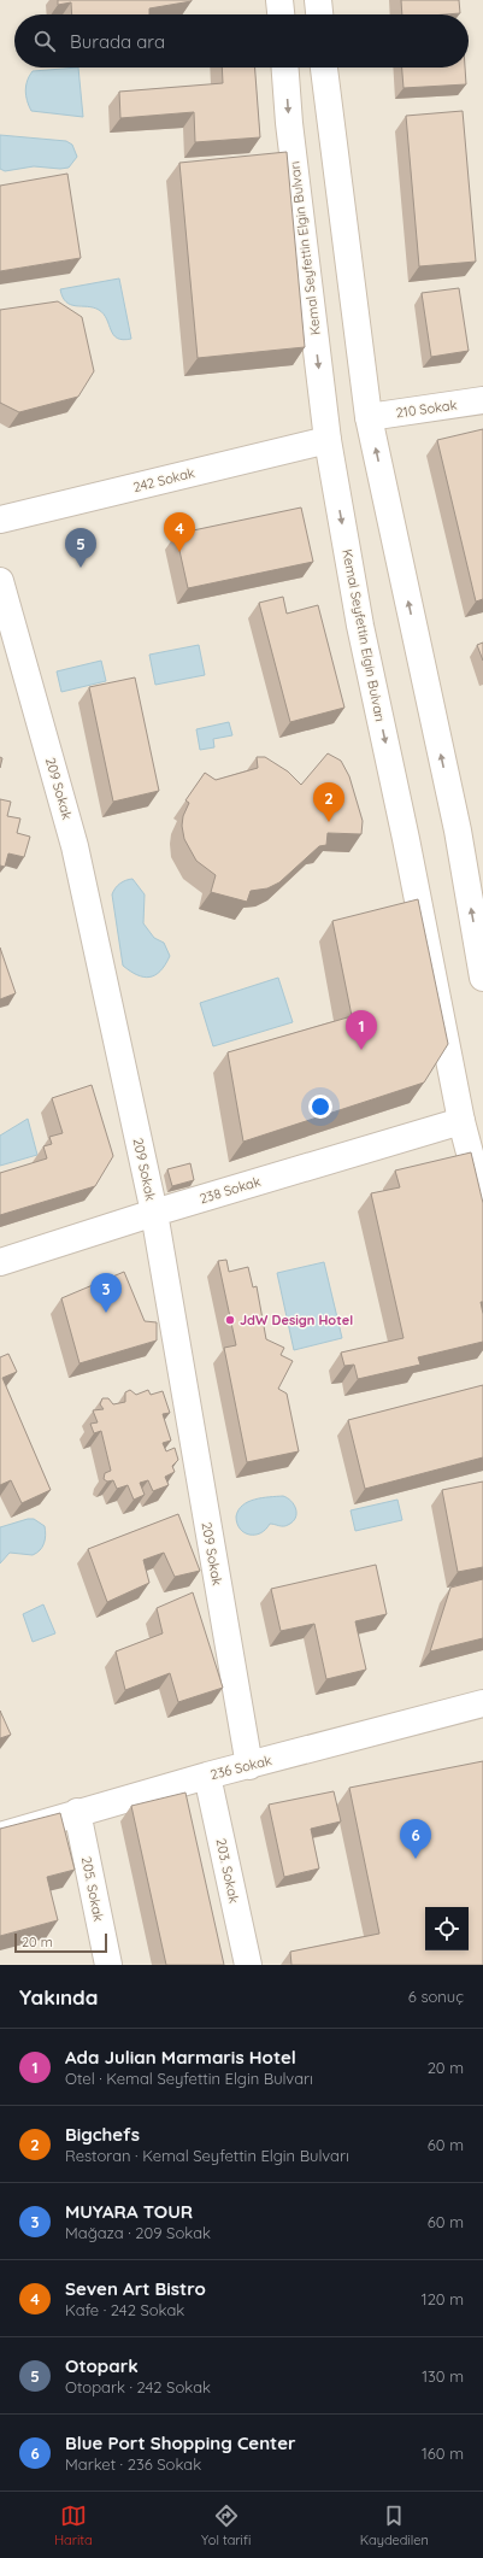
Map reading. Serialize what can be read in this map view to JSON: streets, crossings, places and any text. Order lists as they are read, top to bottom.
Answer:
{
  "streets": {
    "street": [
      "Kemal Seyfettin Elgin Bulvarı",
      "210 Sokak",
      "242 Sokak",
      "209 Sokak",
      "238 Sokak",
      "236 Sokak",
      "203. Sokak",
      "205. Sokak"
    ]
  },
  "crossings": [
    ["Kemal Seyfettin Elgin Bulvarı", "242 Sokak"],
    ["Kemal Seyfettin Elgin Bulvarı", "238 Sokak"],
    ["209 Sokak", "238 Sokak"],
    ["209 Sokak", "236 Sokak"],
    ["236 Sokak", "203. Sokak"],
    ["236 Sokak", "205. Sokak"]
  ],
  "places": ["JdW Design Hotel"],
  "scale_bar": "20 m",
  "page": {
    "search": "Burada ara",
    "pins": [
      "4",
      "5",
      "2",
      "1",
      "3",
      "6"
    ],
    "scale": "20 m",
    "heading": ["Yakında", "6 sonuç"],
    "list": [
      {
        "mark": "1",
        "name": "Ada Julian Marmaris Hotel",
        "note": "Otel · Kemal Seyfettin Elgin Bulvarı",
        "value": "20 m"
      },
      {
        "mark": "2",
        "name": "Bigchefs",
        "note": "Restoran · Kemal Seyfettin Elgin Bulvarı",
        "value": "60 m"
      },
      {
        "mark": "3",
        "name": "MUYARA TOUR",
        "note": "Mağaza · 209 Sokak",
        "value": "60 m"
      },
      {
        "mark": "4",
        "name": "Seven Art Bistro",
        "note": "Kafe · 242 Sokak",
        "value": "120 m"
      },
      {
        "mark": "5",
        "name": "Otopark",
        "note": "Otopark · 242 Sokak",
        "value": "130 m"
      },
      {
        "mark": "6",
        "name": "Blue Port Shopping Center",
        "note": "Market · 236 Sokak",
        "value": "160 m"
      }
    ],
    "nav": ["Harita", "Yol tarifi", "Kaydedilen"]
  }
}
